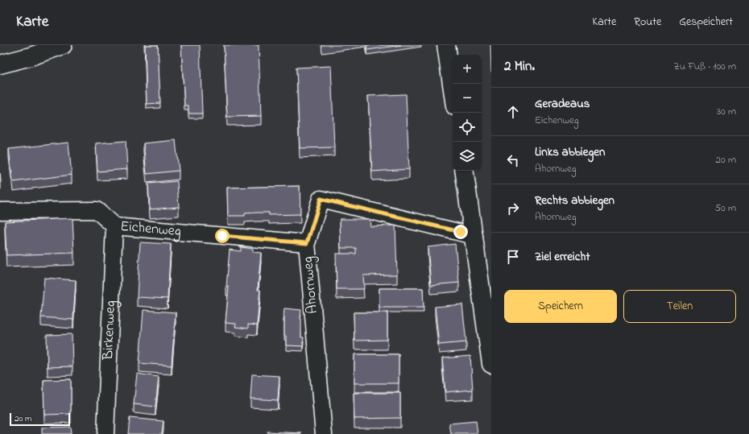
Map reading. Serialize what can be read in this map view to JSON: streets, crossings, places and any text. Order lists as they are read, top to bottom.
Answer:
{
  "streets": {
    "street": ["Eichenweg", "Ahornweg", "Birkenweg"]
  },
  "crossings": [
    ["Eichenweg", "Ahornweg"],
    ["Eichenweg", "Birkenweg"]
  ],
  "scale_bar": "20 m",
  "page": {
    "header": "Karte",
    "nav": ["Karte", "Route", "Gespeichert"],
    "heading": ["2 Min.", "Zu Fuß · 100 m"],
    "map_buttons": ["+", "−"],
    "list": [
      ["Geradeaus", "Eichenweg", "30 m"],
      ["Links abbiegen", "Ahornweg", "20 m"],
      ["Rechts abbiegen", "Ahornweg", "50 m"],
      "Ziel erreicht"
    ],
    "buttons": ["Speichern", "Teilen"],
    "scale": "20 m"
  }
}
